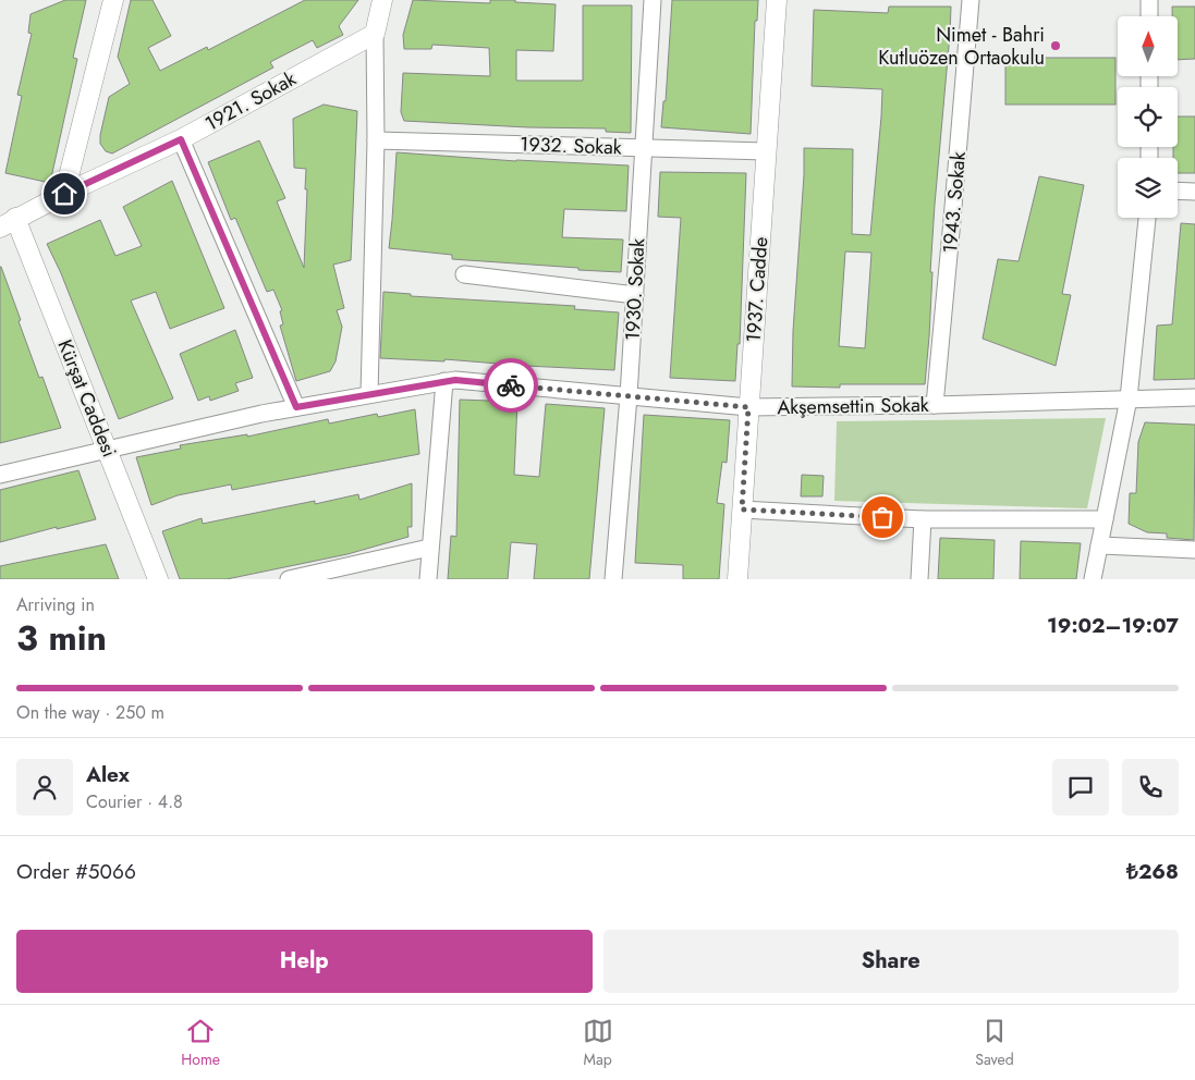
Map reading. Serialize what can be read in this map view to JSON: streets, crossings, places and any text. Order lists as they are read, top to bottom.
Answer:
{
  "streets": {
    "street": [
      "1921. Sokak",
      "1932. Sokak",
      "1943. Sokak",
      "1930. Sokak",
      "1937. Cadde",
      "Kürşat Caddesi",
      "Akşemsettin Sokak"
    ]
  },
  "crossings": [
    ["1921. Sokak", "Kürşat Caddesi"],
    ["1932. Sokak", "1930. Sokak"],
    ["1932. Sokak", "1937. Cadde"],
    ["1943. Sokak", "Akşemsettin Sokak"],
    ["1930. Sokak", "Akşemsettin Sokak"],
    ["1937. Cadde", "Akşemsettin Sokak"],
    ["Kürşat Caddesi", "Akşemsettin Sokak"]
  ],
  "places": ["Nimet - Bahri Kutluözen Ortaokulu"],
  "north": "top",
  "page": {
    "heading": ["3 min", "Arriving in", "19:02–19:07"],
    "panel": [
      "Alex",
      "Courier · 4.8",
      "Order #5066",
      "₺268"
    ],
    "bar": "On the way · 250 m",
    "buttons": ["Help", "Share"],
    "tabs": ["Home", "Map", "Saved"]
  }
}
